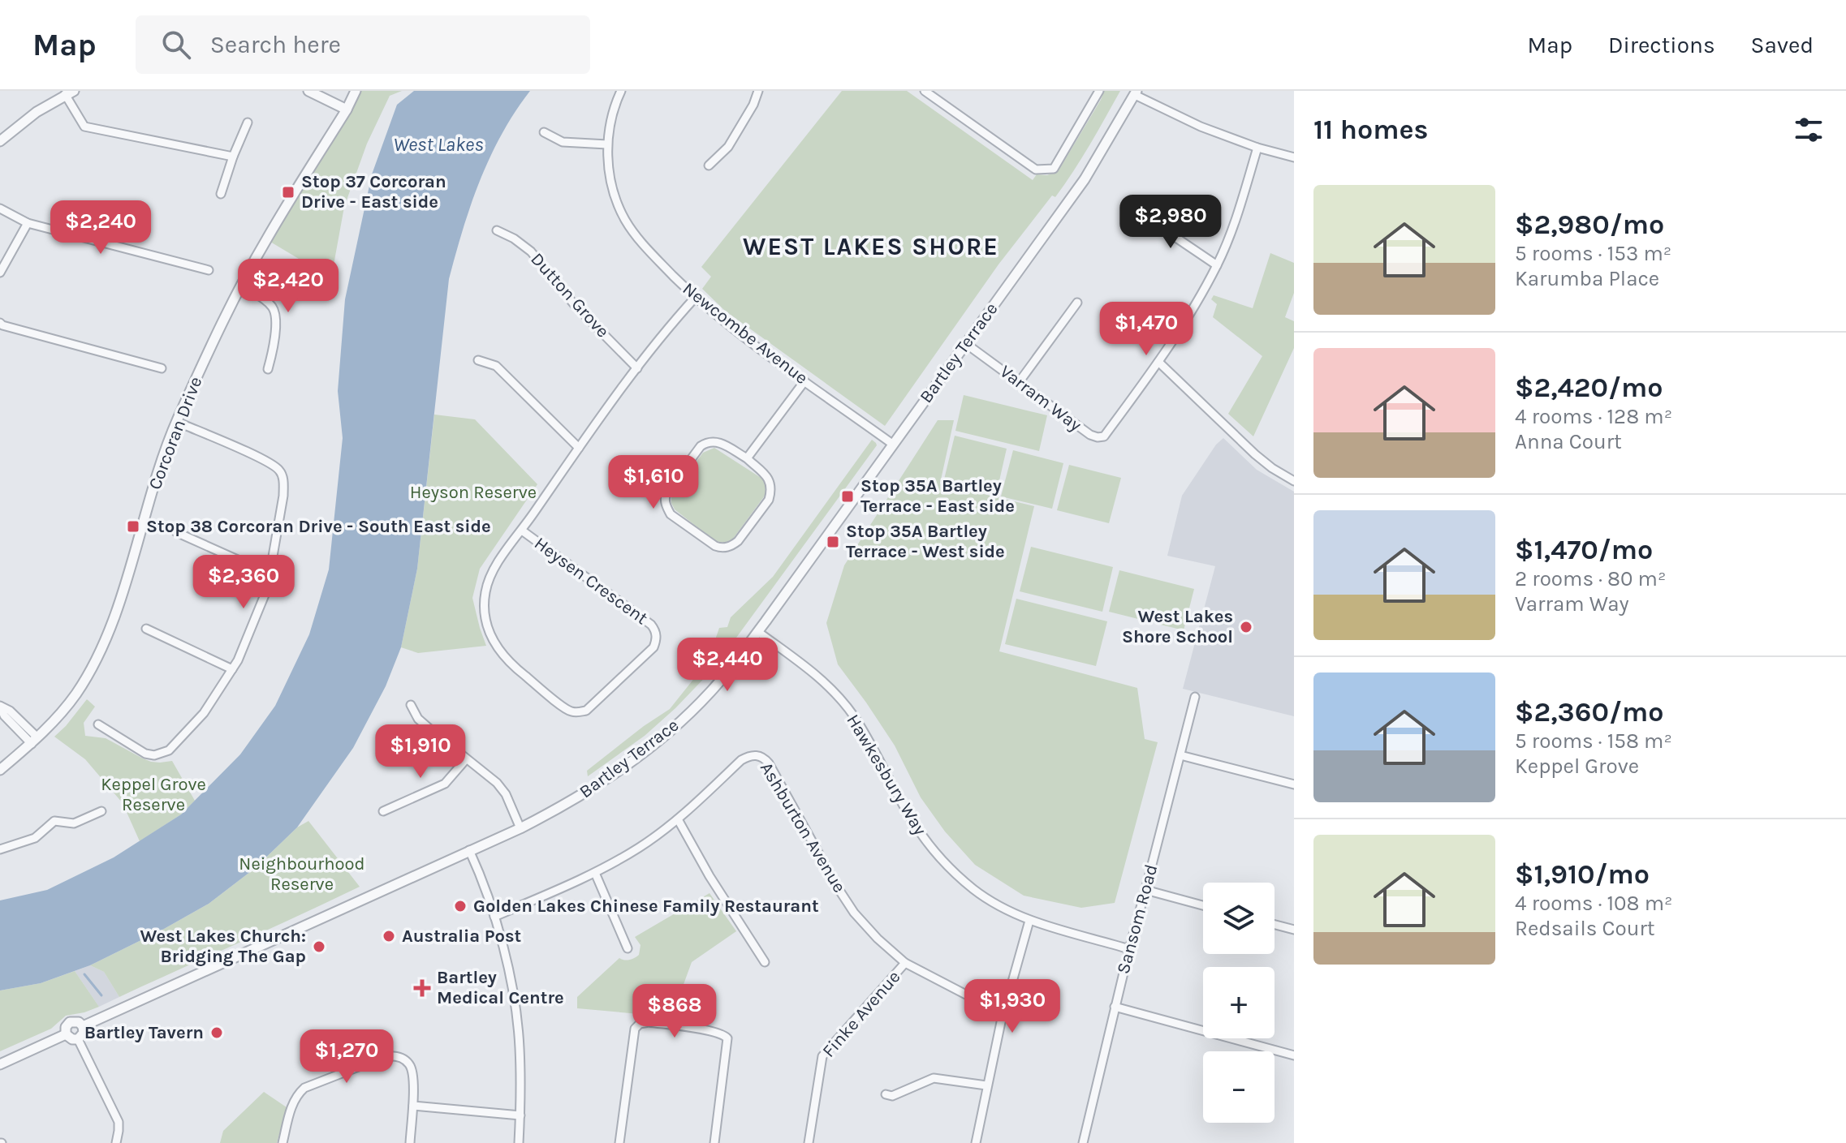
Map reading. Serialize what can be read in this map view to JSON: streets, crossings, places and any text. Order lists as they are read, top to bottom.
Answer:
{
  "streets": {
    "street": [
      "Dutton Grove",
      "Newcombe Avenue",
      "Bartley Terrace",
      "Varram Way",
      "Corcoran Drive",
      "Heysen Crescent",
      "Hawkesbury Way",
      "Ashburton Avenue",
      "Sansom Road",
      "Finke Avenue"
    ]
  },
  "crossings": [
    ["Dutton Grove", "Heysen Crescent"],
    ["Newcombe Avenue", "Bartley Terrace"],
    ["Newcombe Avenue", "Heysen Crescent"],
    ["Bartley Terrace", "Varram Way"],
    ["Bartley Terrace", "Hawkesbury Way"],
    ["Hawkesbury Way", "Sansom Road"],
    ["Ashburton Avenue", "Finke Avenue"]
  ],
  "districts": ["WEST LAKES SHORE"],
  "water": ["West Lakes"],
  "parks": ["Heyson Reserve", "Keppel Grove Reserve", "Neighbourhood Reserve"],
  "places": {
    "transit": [
      "Stop 37 Corcoran Drive - East side",
      "Stop 35A Bartley Terrace - East side",
      "Stop 38 Corcoran Drive - South East side",
      "Stop 35A Bartley Terrace - West side"
    ],
    "other": [
      "West Lakes Shore School",
      "Golden Lakes Chinese Family Restaurant",
      "Australia Post",
      "West Lakes Church: Bridging The Gap",
      "Bartley Tavern"
    ],
    "health": ["Bartley Medical Centre"]
  },
  "page": {
    "header": "Map",
    "search": "Search here",
    "nav": ["Map", "Directions", "Saved"],
    "heading": "11 homes",
    "list": [
      {
        "name": "$2,980/mo",
        "note": "5 rooms · 153 m² · Karumba Place"
      },
      {
        "name": "$2,420/mo",
        "note": "4 rooms · 128 m² · Anna Court"
      },
      {
        "name": "$1,470/mo",
        "note": "2 rooms · 80 m² · Varram Way"
      },
      {
        "name": "$2,360/mo",
        "note": "5 rooms · 158 m² · Keppel Grove"
      },
      {
        "name": "$1,910/mo",
        "note": "4 rooms · 108 m² · Redsails Court"
      }
    ],
    "price": [
      "$2,980",
      "$2,240",
      "$2,420",
      "$1,470",
      "$1,610",
      "$2,360",
      "$2,440",
      "$1,910",
      "$1,930",
      "$868",
      "$1,270"
    ],
    "map_buttons": ["+", "−"]
  }
}
